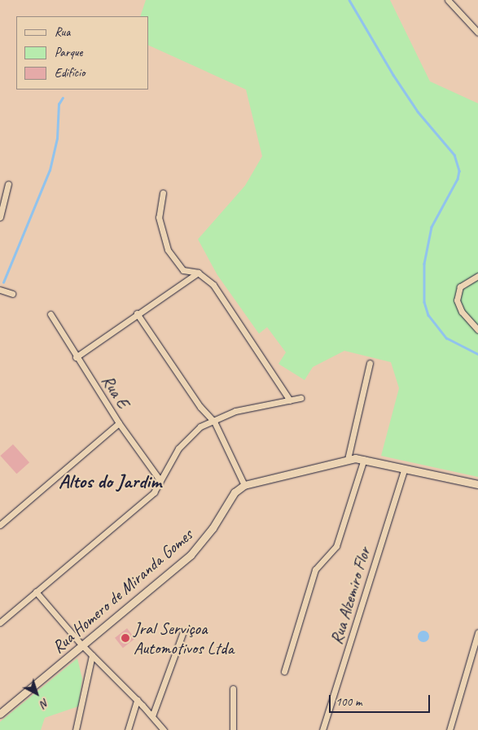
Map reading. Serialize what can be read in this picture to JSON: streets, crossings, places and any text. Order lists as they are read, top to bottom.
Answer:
{
  "streets": {
    "street": ["Rua E", "Rua Homero de Miranda Gomes", "Rua Alzemiro Flor"]
  },
  "districts": ["Altos do Jardim"],
  "places": ["Jral Serviçoa Automotivos Ltda"],
  "legend": ["Rua", "Parque", "Edifício"],
  "scale_bar": "100 m",
  "north": "bottom right"
}
